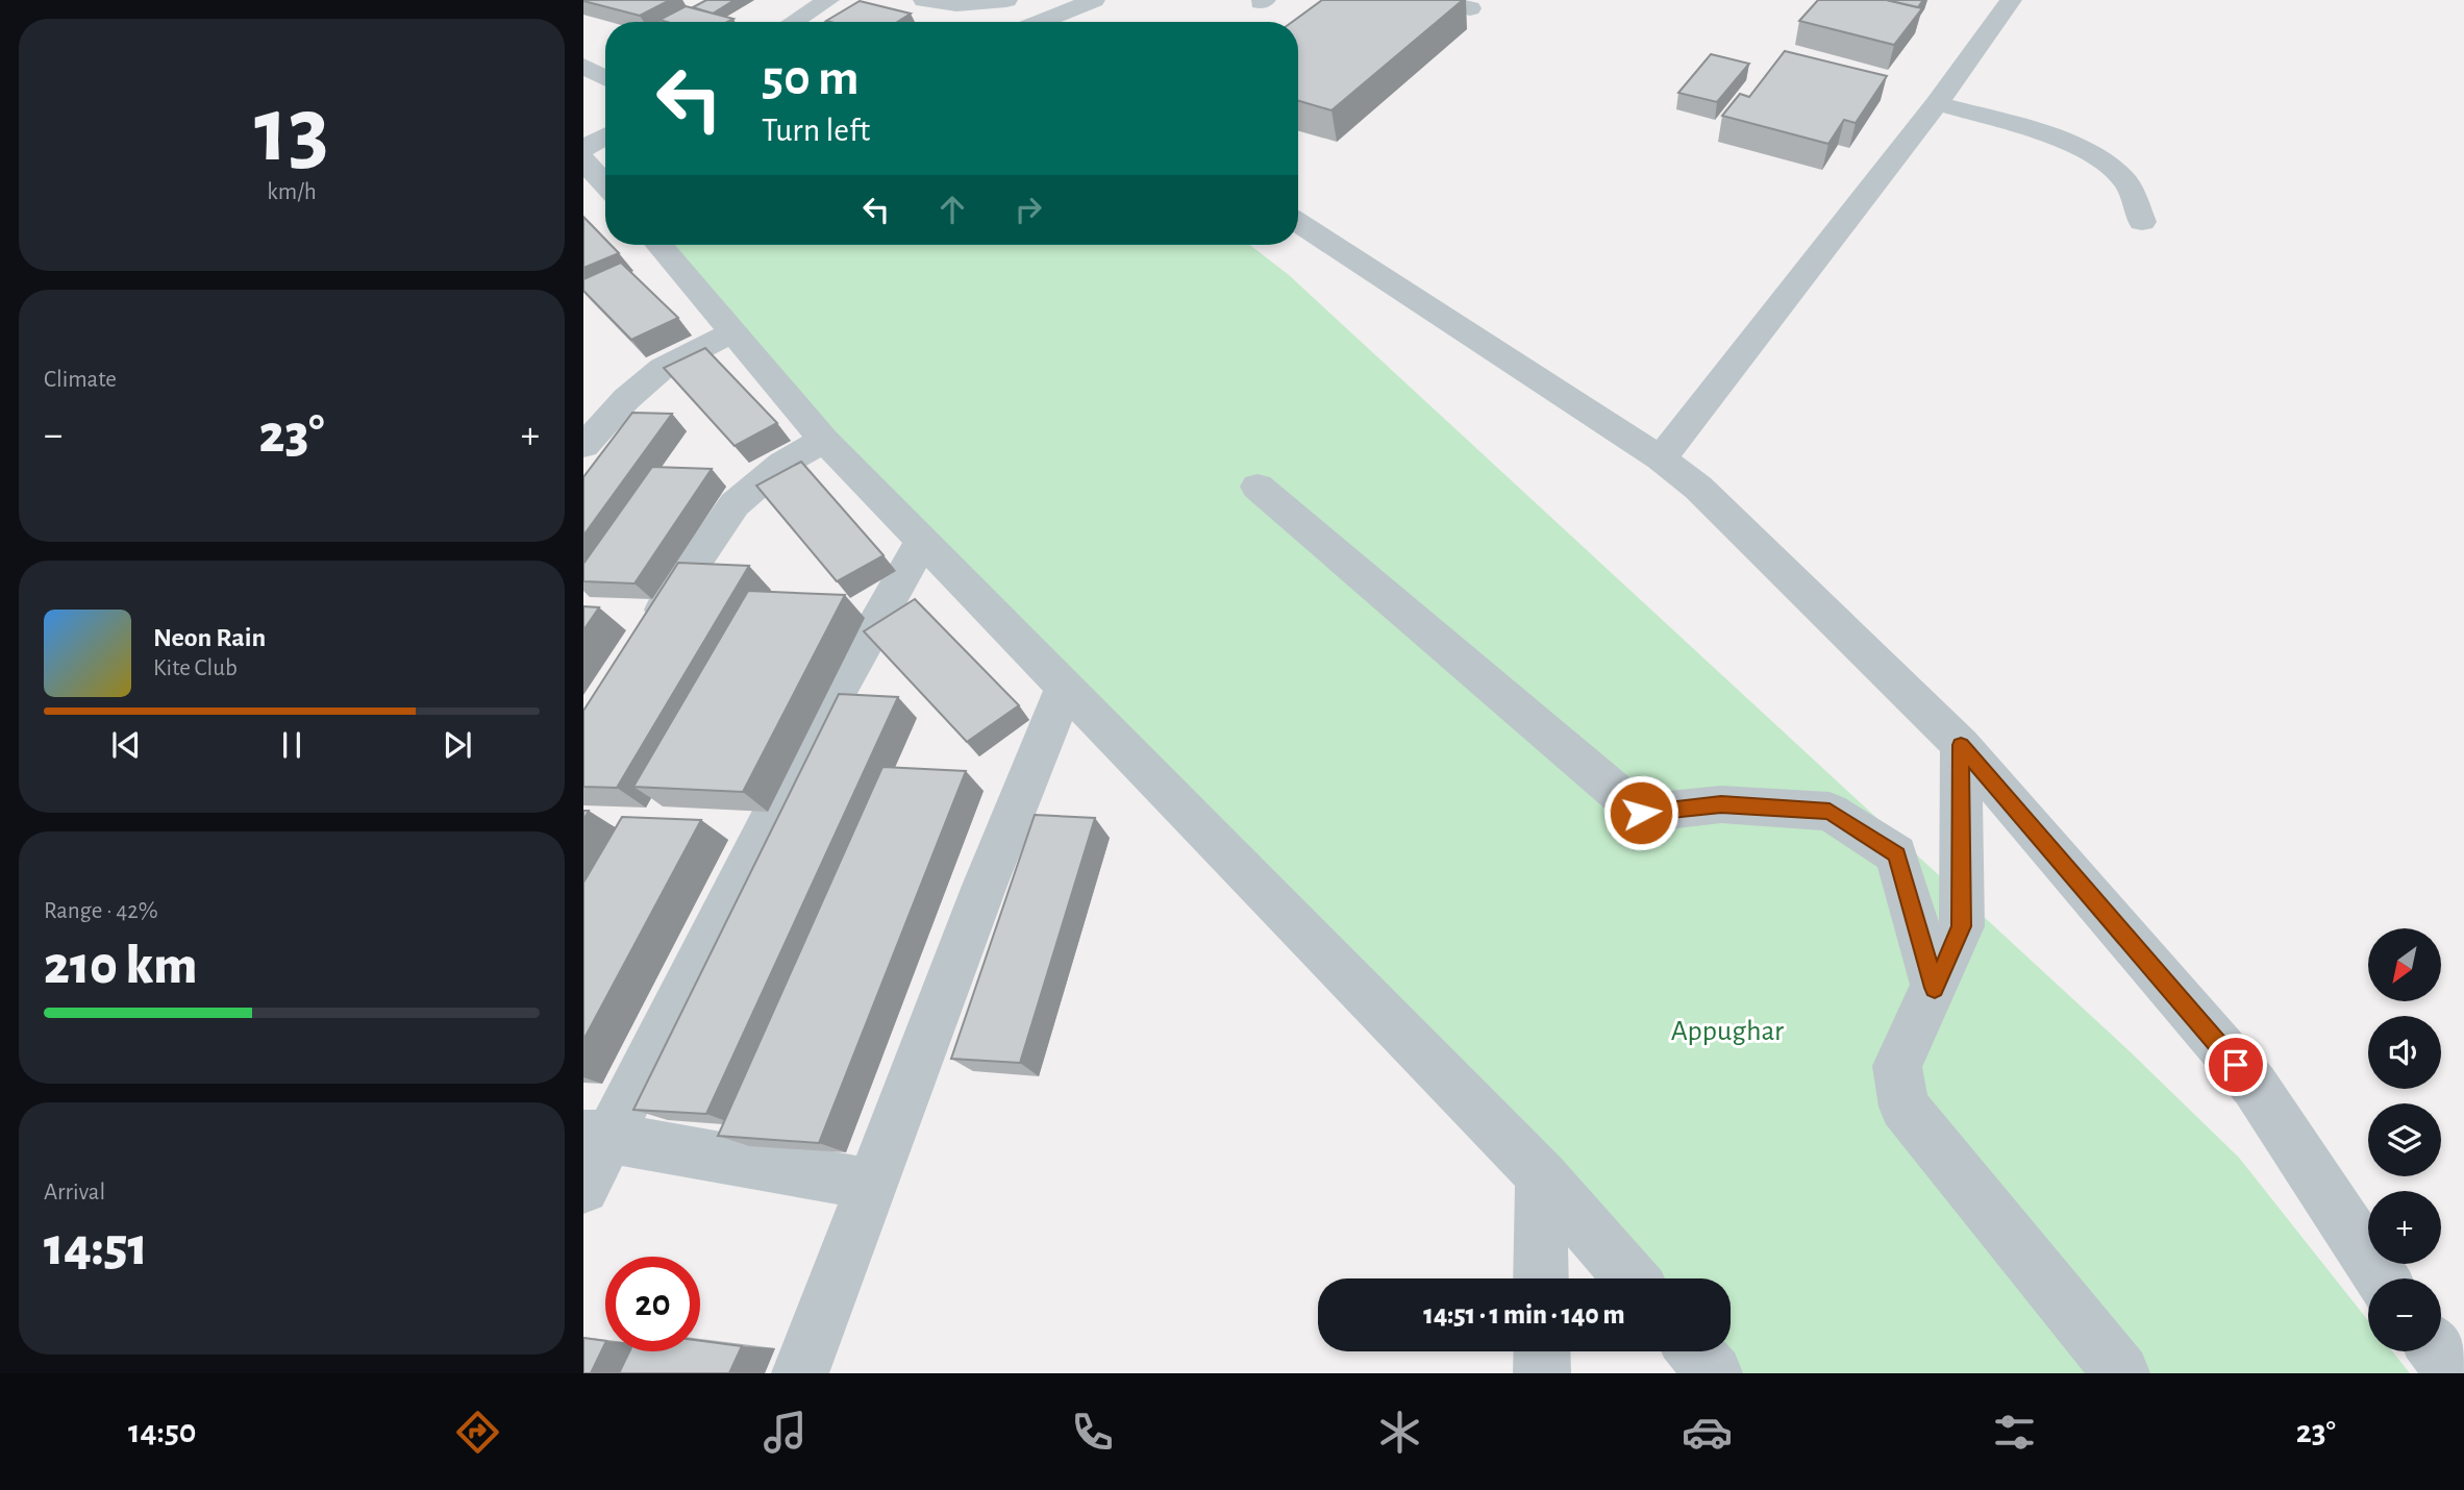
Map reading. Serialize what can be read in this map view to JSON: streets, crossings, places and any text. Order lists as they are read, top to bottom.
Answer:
{
  "parks": ["Appughar"],
  "north": "bottom left",
  "page": {
    "tile": [
      ["13", "km/h"],
      "Climate",
      ["Range · 42%", "210 km"],
      ["Arrival", "14:51"]
    ],
    "turn": ["50 m", "Turn left"],
    "heat": ["−", "23°", "+"],
    "song": ["Neon Rain", "Kite Club"],
    "map_buttons": ["+", "−"],
    "limit": "20",
    "trip": "14:51 · 1 min · 140 m",
    "tabs": ["14:50", "23°"]
  }
}
